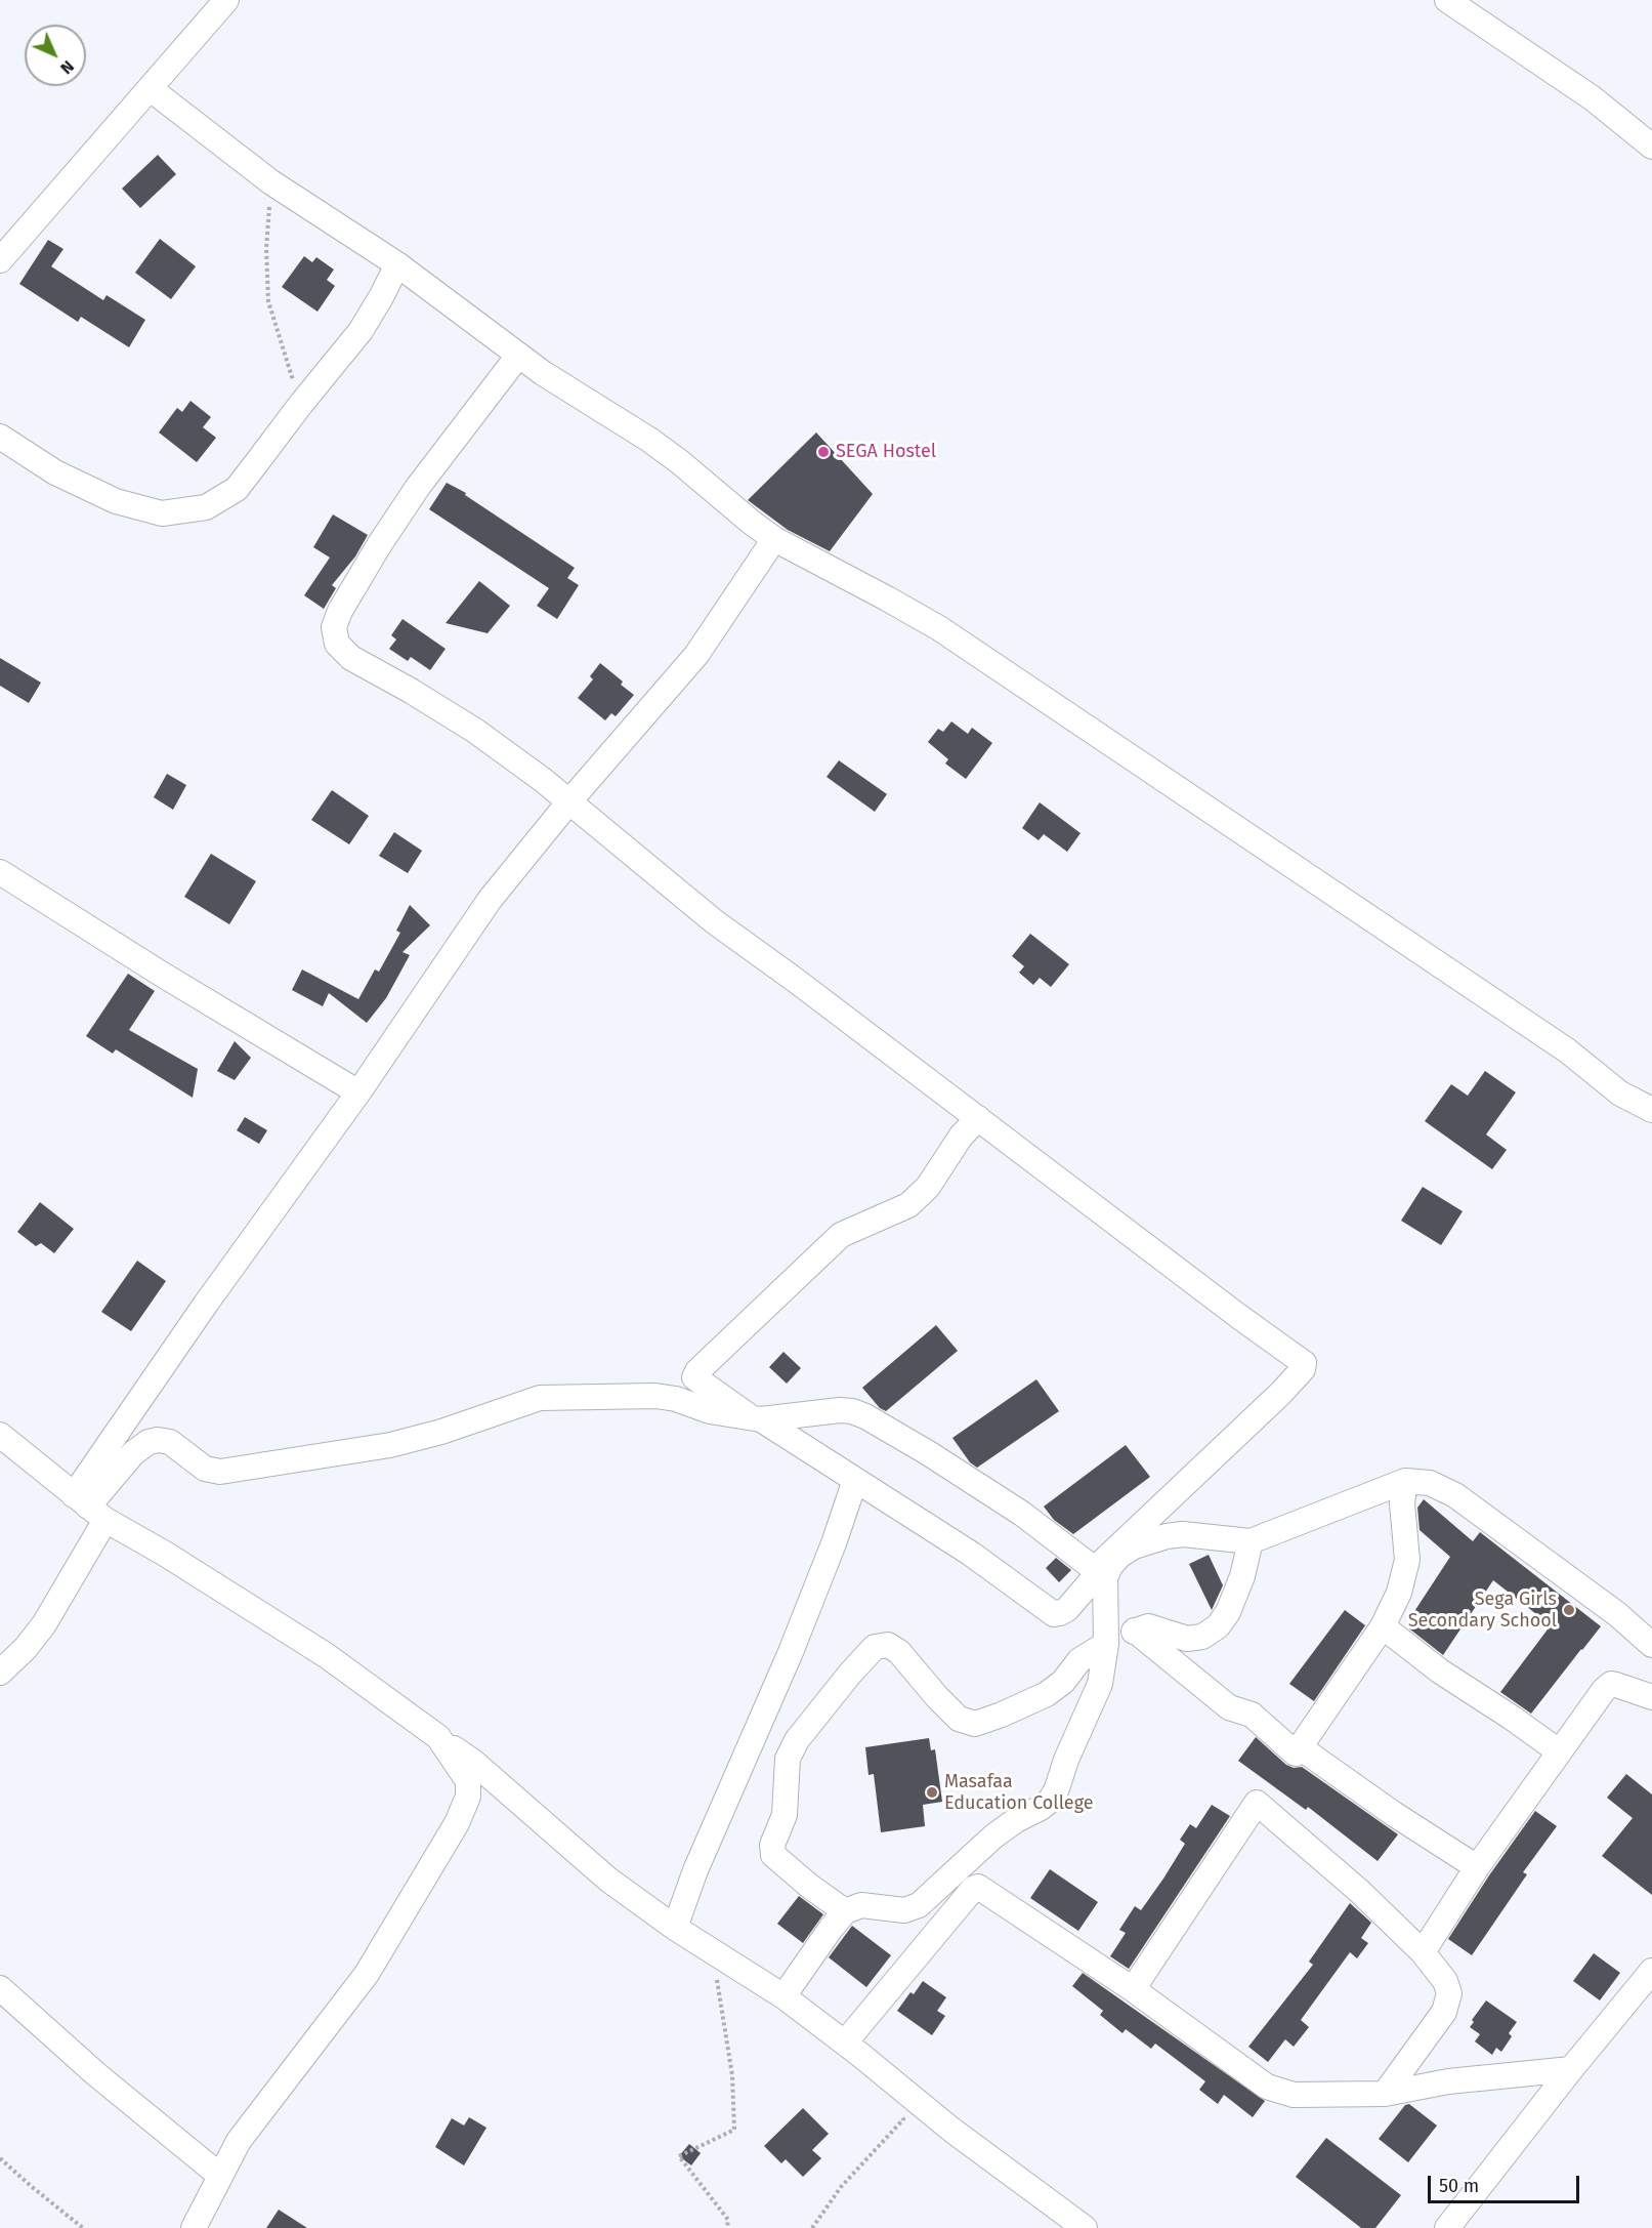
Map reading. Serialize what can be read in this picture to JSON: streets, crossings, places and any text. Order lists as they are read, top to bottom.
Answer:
{
  "places": ["SEGA Hostel", "Sega Girls Secondary School", "Masafaa Education College"],
  "scale_bar": "50 m",
  "north": "bottom right"
}
